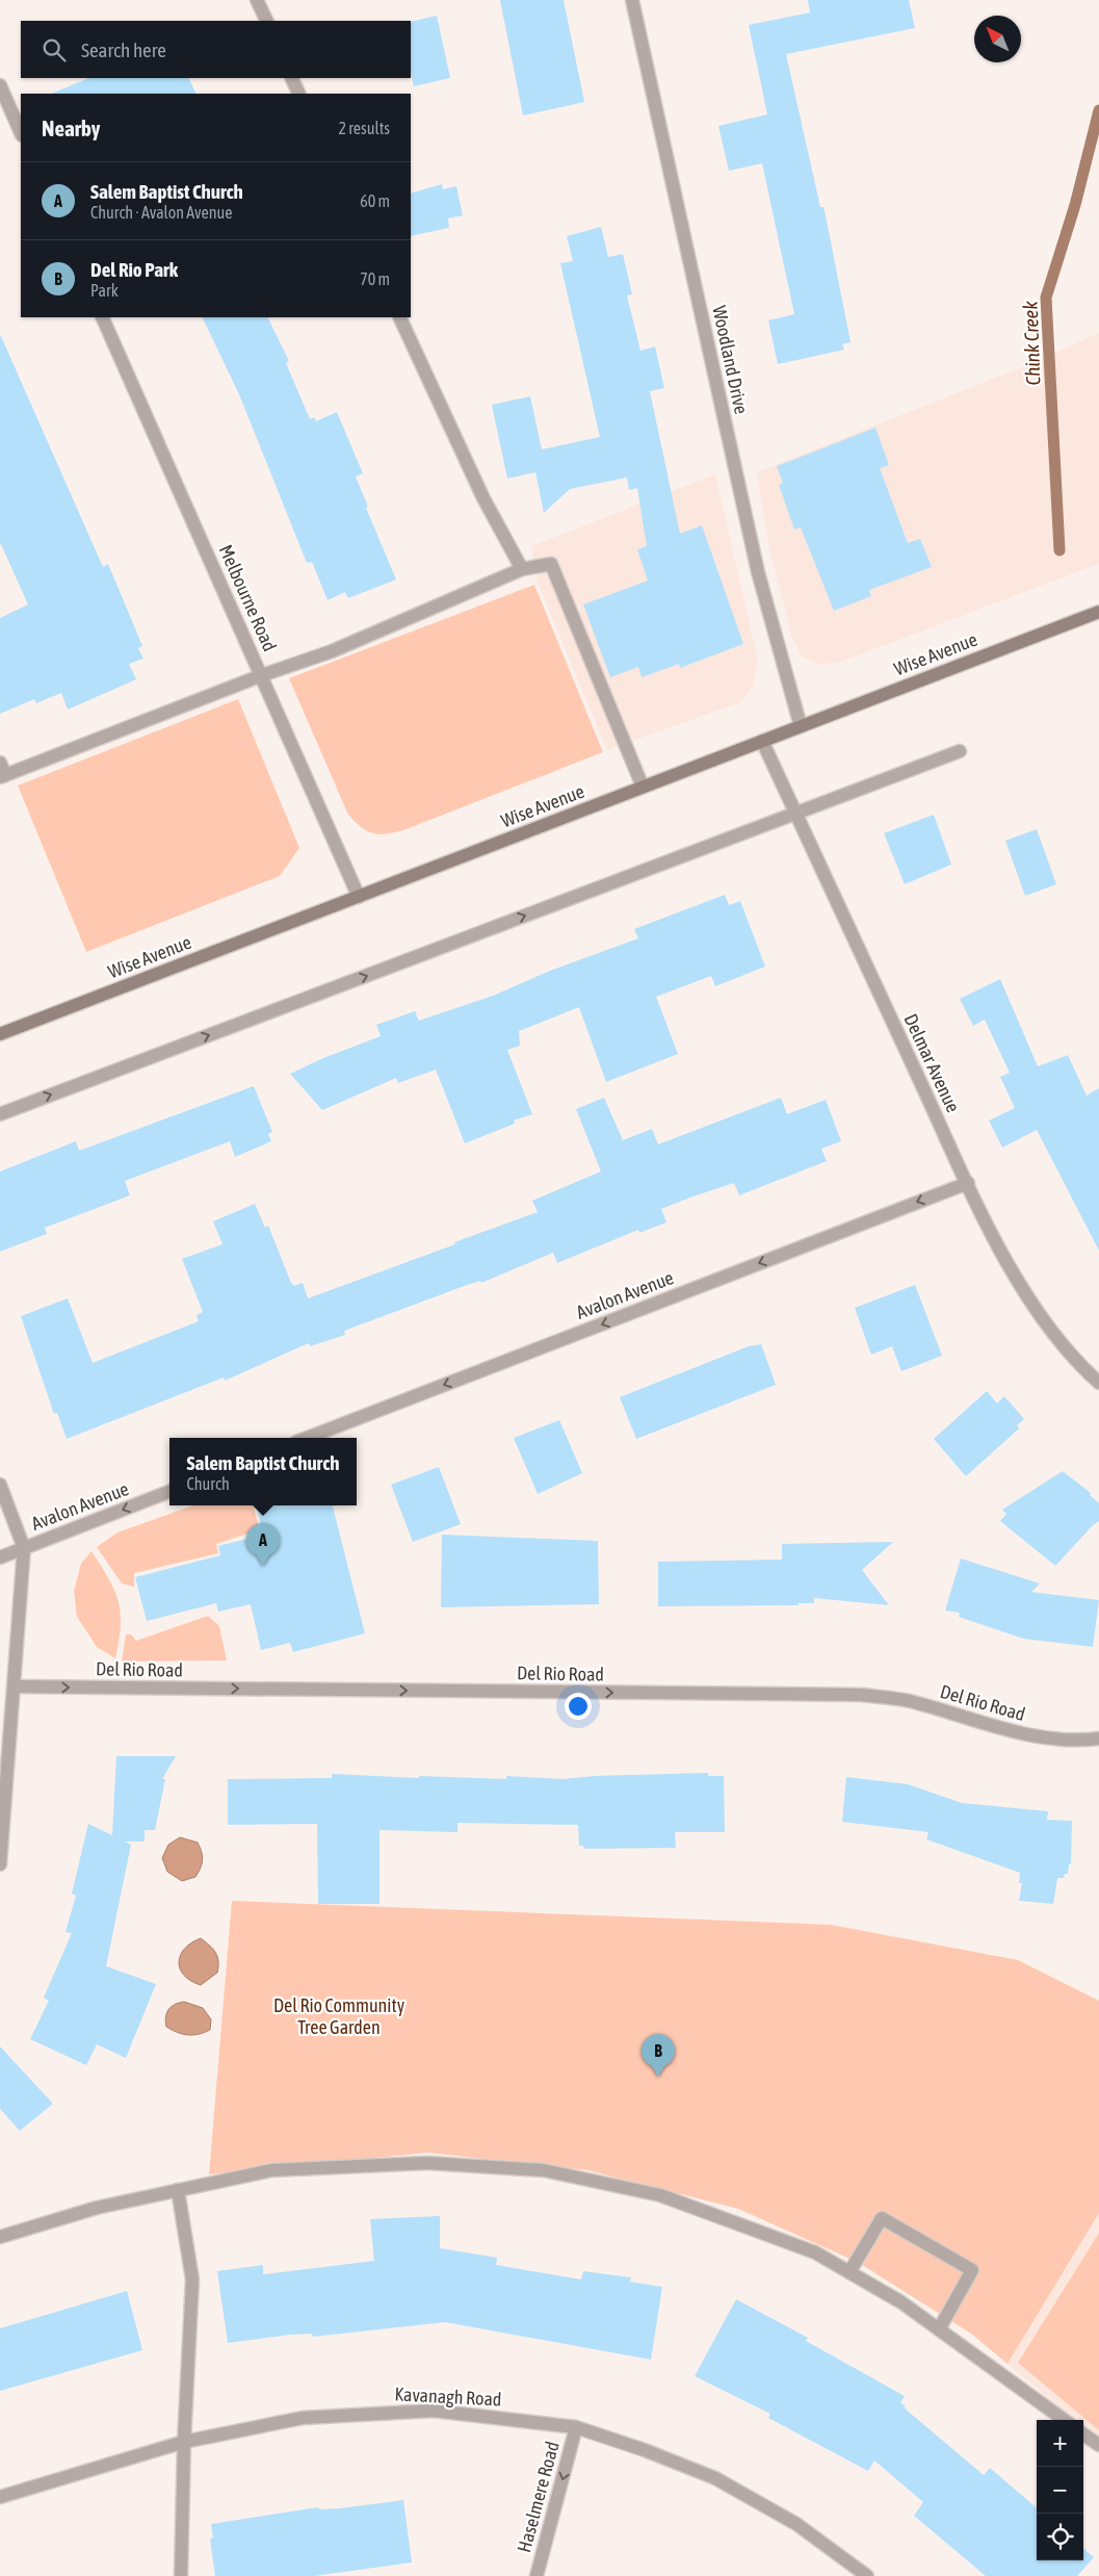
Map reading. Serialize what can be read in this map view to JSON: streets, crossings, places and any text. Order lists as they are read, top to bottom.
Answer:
{
  "streets": {
    "main road": ["Wise Avenue"],
    "street": [
      "Woodland Drive",
      "Melbourne Road",
      "Delmar Avenue",
      "Avalon Avenue",
      "Del Rio Road",
      "Kavanagh Road",
      "Haselmere Road"
    ]
  },
  "crossings": [
    ["Woodland Drive", "Wise Avenue"],
    ["Melbourne Road", "Wise Avenue"],
    ["Wise Avenue", "Delmar Avenue"],
    ["Delmar Avenue", "Avalon Avenue"],
    ["Kavanagh Road", "Haselmere Road"]
  ],
  "one_way": ["Avalon Avenue", "Del Rio Road", "Haselmere Road"],
  "water": ["Chink Creek"],
  "parks": ["Del Rio Community Tree Garden"],
  "north": "top left",
  "page": {
    "search": "Search here",
    "heading": ["Nearby", "2 results"],
    "list": [
      {
        "mark": "A",
        "name": "Salem Baptist Church",
        "note": "Church · Avalon Avenue",
        "value": "60 m"
      },
      {
        "mark": "B",
        "name": "Del Rio Park",
        "note": "Park",
        "value": "70 m"
      }
    ],
    "popup": ["Salem Baptist Church", "Church"],
    "pins": ["A", "B"],
    "map_buttons": ["+", "−"]
  }
}
